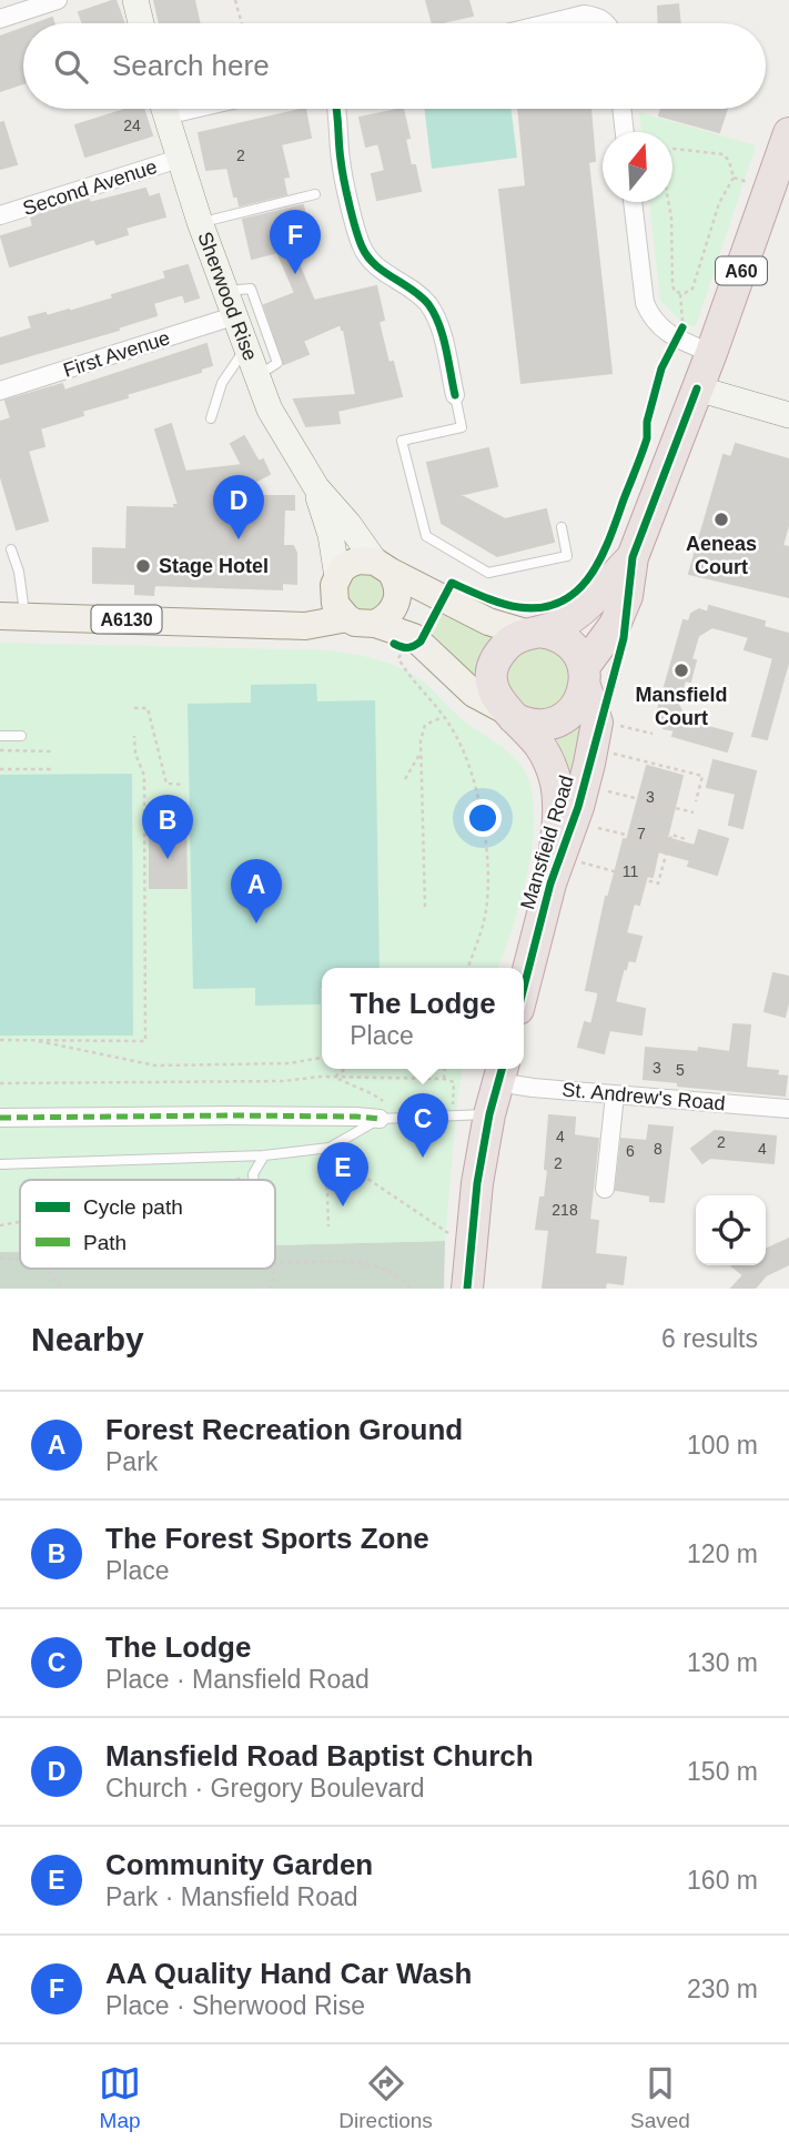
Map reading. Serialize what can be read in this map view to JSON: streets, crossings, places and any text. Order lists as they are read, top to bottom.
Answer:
{
  "streets": {
    "highway": ["A60", "Mansfield Road"],
    "main road": ["Sherwood Rise", "A6130"],
    "street": ["Second Avenue", "First Avenue", "St. Andrew's Road"]
  },
  "crossings": [
    ["Second Avenue", "Sherwood Rise"],
    ["Sherwood Rise", "First Avenue"],
    ["Sherwood Rise", "A6130"]
  ],
  "places": ["Aeneas Court", "Stage Hotel", "Mansfield Court"],
  "house_numbers": [
    "24",
    "2",
    "3",
    "7",
    "11",
    "3",
    "5",
    "4",
    "2",
    "8",
    "4",
    "6",
    "2",
    "218"
  ],
  "legend": ["Cycle path", "Path"],
  "north": "top",
  "page": {
    "search": "Search here",
    "pins": [
      "F",
      "D",
      "B",
      "A",
      "C",
      "E"
    ],
    "popup": ["The Lodge", "Place"],
    "heading": ["Nearby", "6 results"],
    "list": [
      {
        "mark": "A",
        "name": "Forest Recreation Ground",
        "note": "Park",
        "value": "100 m"
      },
      {
        "mark": "B",
        "name": "The Forest Sports Zone",
        "note": "Place",
        "value": "120 m"
      },
      {
        "mark": "C",
        "name": "The Lodge",
        "note": "Place · Mansfield Road",
        "value": "130 m"
      },
      {
        "mark": "D",
        "name": "Mansfield Road Baptist Church",
        "note": "Church · Gregory Boulevard",
        "value": "150 m"
      },
      {
        "mark": "E",
        "name": "Community Garden",
        "note": "Park · Mansfield Road",
        "value": "160 m"
      },
      {
        "mark": "F",
        "name": "AA Quality Hand Car Wash",
        "note": "Place · Sherwood Rise",
        "value": "230 m"
      }
    ],
    "nav": ["Map", "Directions", "Saved"]
  }
}
